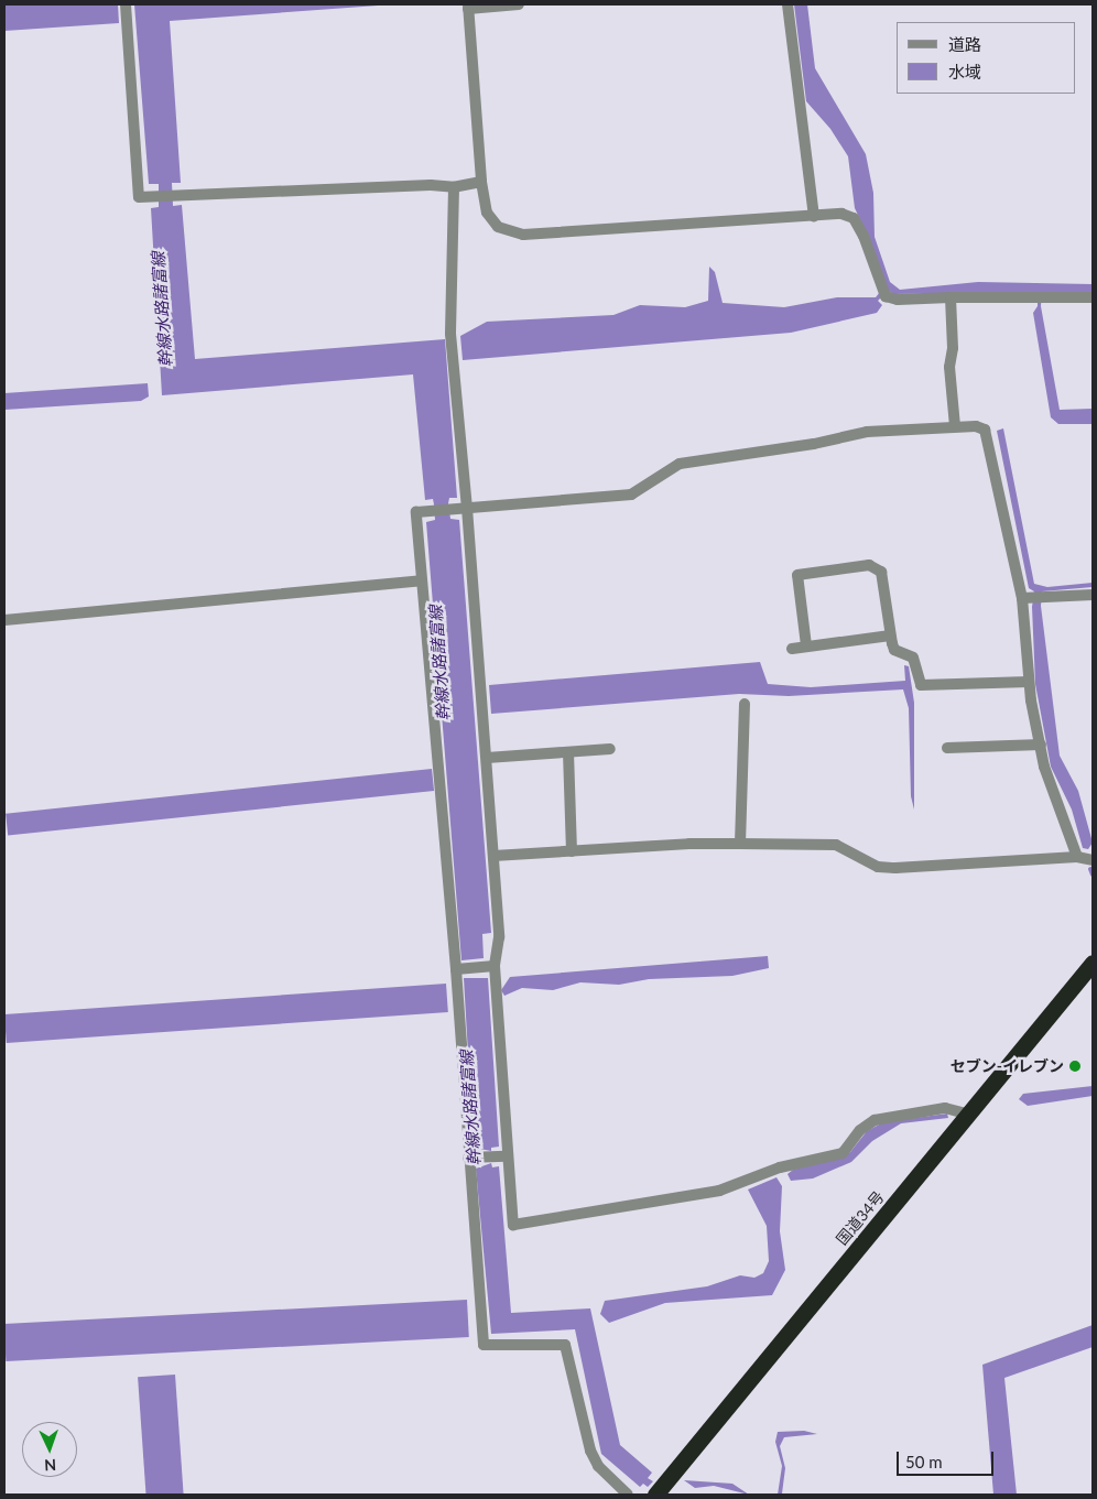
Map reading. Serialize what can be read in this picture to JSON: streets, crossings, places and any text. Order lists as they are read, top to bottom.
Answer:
{
  "streets": {
    "highway": ["国道34号"]
  },
  "water": ["幹線水路諸富線"],
  "places": ["セブン-イレブン"],
  "legend": ["道路", "水域"],
  "scale_bar": "50 m",
  "north": "bottom"
}
